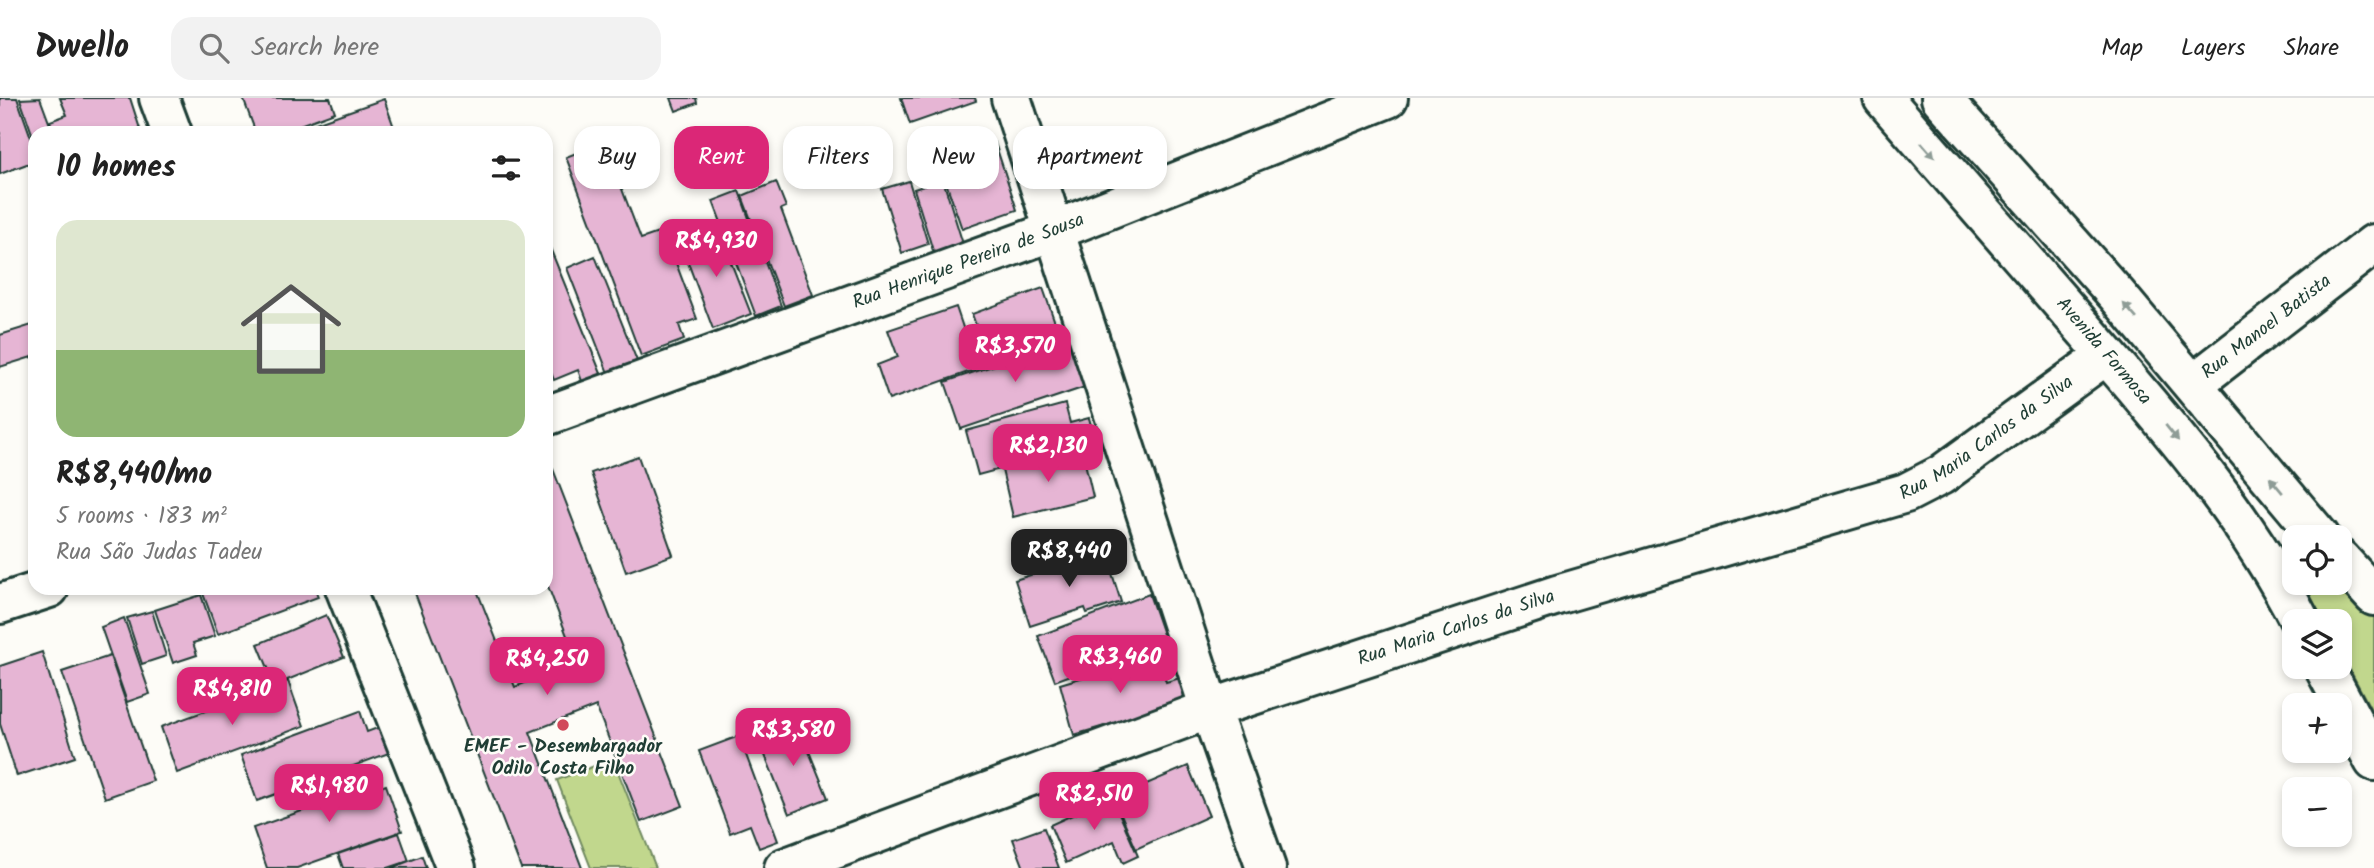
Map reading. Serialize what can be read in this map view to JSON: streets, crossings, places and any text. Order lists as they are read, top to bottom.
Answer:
{
  "streets": {
    "street": [
      "Rua Henrique Pereira de Sousa",
      "Rua Manoel Batista",
      "Avenida Formosa",
      "Rua Maria Carlos da Silva"
    ]
  },
  "crossings": [
    ["Rua Manoel Batista", "Avenida Formosa"],
    ["Avenida Formosa", "Rua Maria Carlos da Silva"]
  ],
  "places": ["EMEF - Desembargador Odilo Costa Filho"],
  "page": {
    "header": "Dwello",
    "search": "Search here",
    "nav": ["Map", "Layers", "Share"],
    "chip": [
      "Buy",
      "Rent",
      "Filters",
      "New",
      "Apartment"
    ],
    "heading": "10 homes",
    "list": [
      {
        "name": "R$8,440/mo",
        "note": "5 rooms · 183 m² · Rua São Judas Tadeu"
      }
    ],
    "price": [
      "R$4,930",
      "R$3,570",
      "R$2,130",
      "R$8,440",
      "R$3,460",
      "R$4,250",
      "R$4,810",
      "R$3,580",
      "R$1,980",
      "R$2,510"
    ],
    "map_buttons": ["+", "−"]
  }
}
